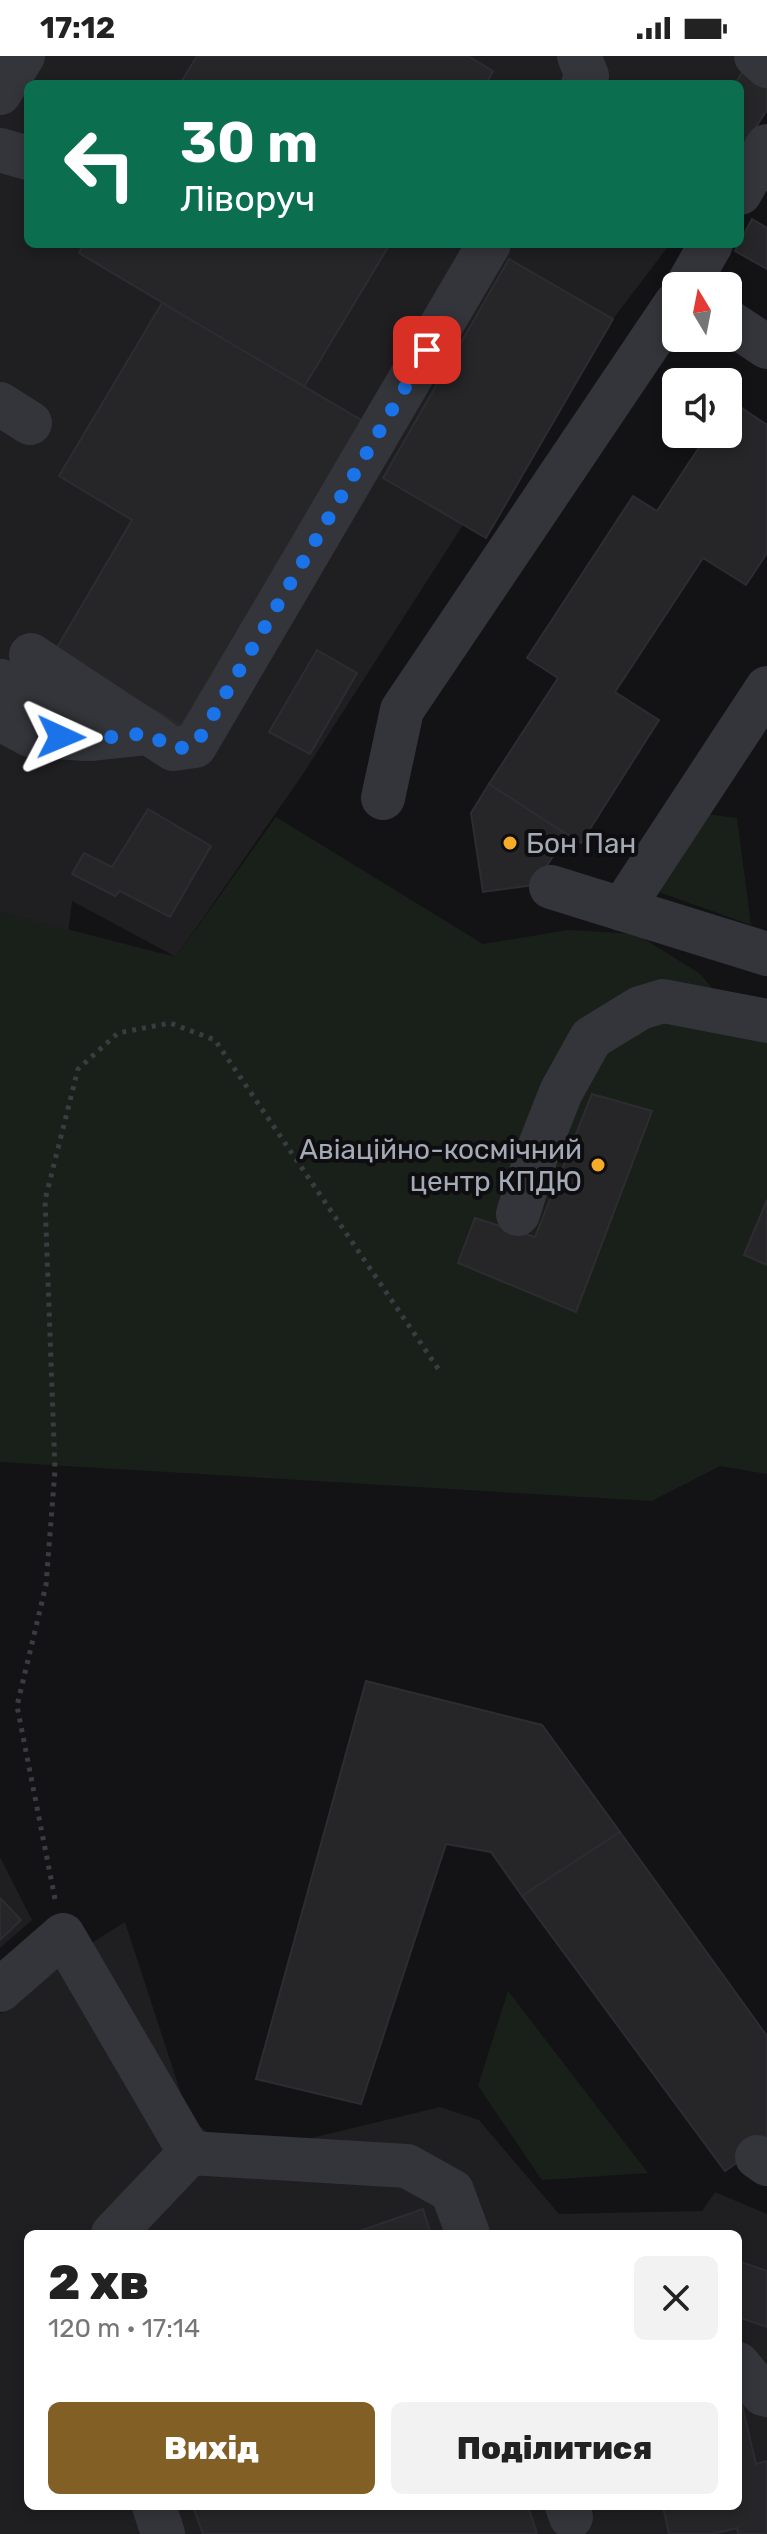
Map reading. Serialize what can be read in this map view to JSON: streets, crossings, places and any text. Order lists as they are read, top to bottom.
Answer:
{
  "places": ["Бон Пан", "Авіаційно-космічний центр КПДЮ"],
  "north": "top",
  "page": {
    "status": "17:12",
    "turn": ["30 m", "Ліворуч"],
    "heading": ["2 хв", "120 m · 17:14"],
    "buttons": ["Вихід", "Поділитися"]
  }
}
